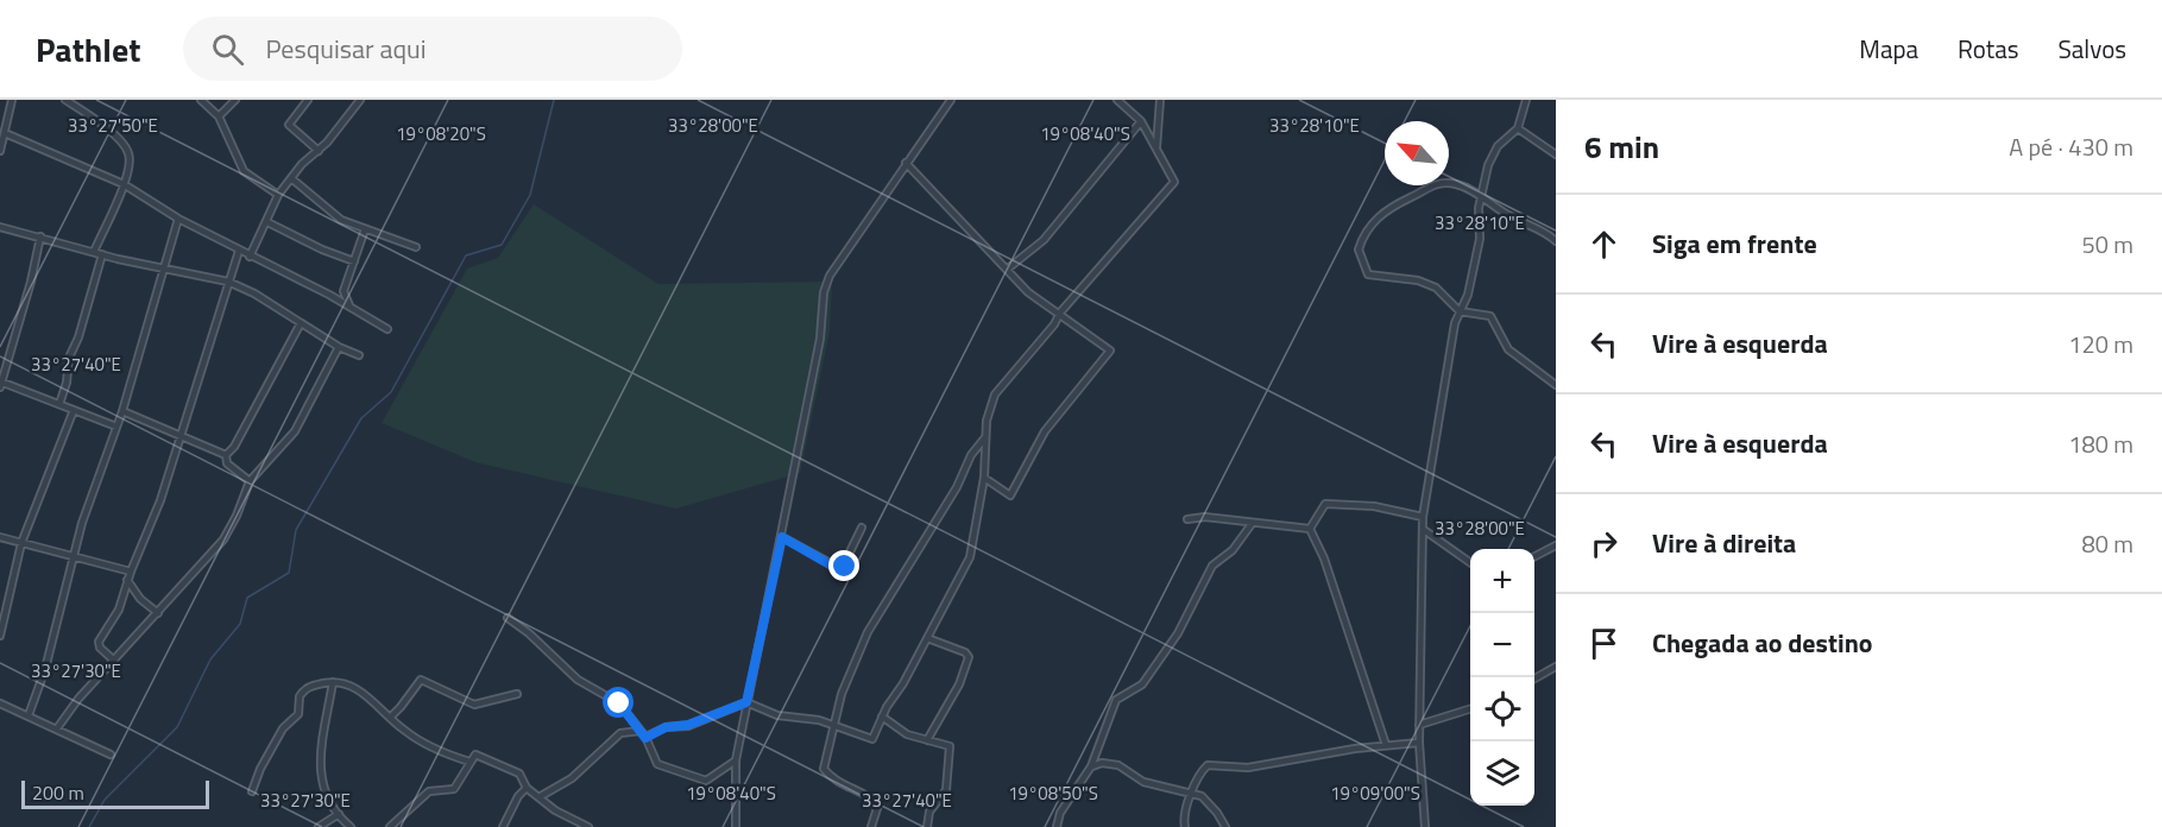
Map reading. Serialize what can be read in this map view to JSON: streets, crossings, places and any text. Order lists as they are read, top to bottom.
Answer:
{
  "scale_bar": "200 m",
  "north": "top left",
  "page": {
    "header": "Pathlet",
    "search": "Pesquisar aqui",
    "nav": ["Mapa", "Rotas", "Salvos"],
    "heading": ["6 min", "A pé · 430 m"],
    "list": [
      ["Siga em frente", "50 m"],
      ["Vire à esquerda", "120 m"],
      ["Vire à esquerda", "180 m"],
      ["Vire à direita", "80 m"],
      "Chegada ao destino"
    ],
    "map_buttons": ["+", "−"],
    "scale": "200 m"
  },
  "coordinates": [
    "33°28'10\"E",
    "33°27'50\"E",
    "33°28'00\"E",
    "19°08'20\"S",
    "19°08'40\"S",
    "33°27'40\"E",
    "33°27'30\"E",
    "19°08'50\"S",
    "19°09'00\"S"
  ]
}
